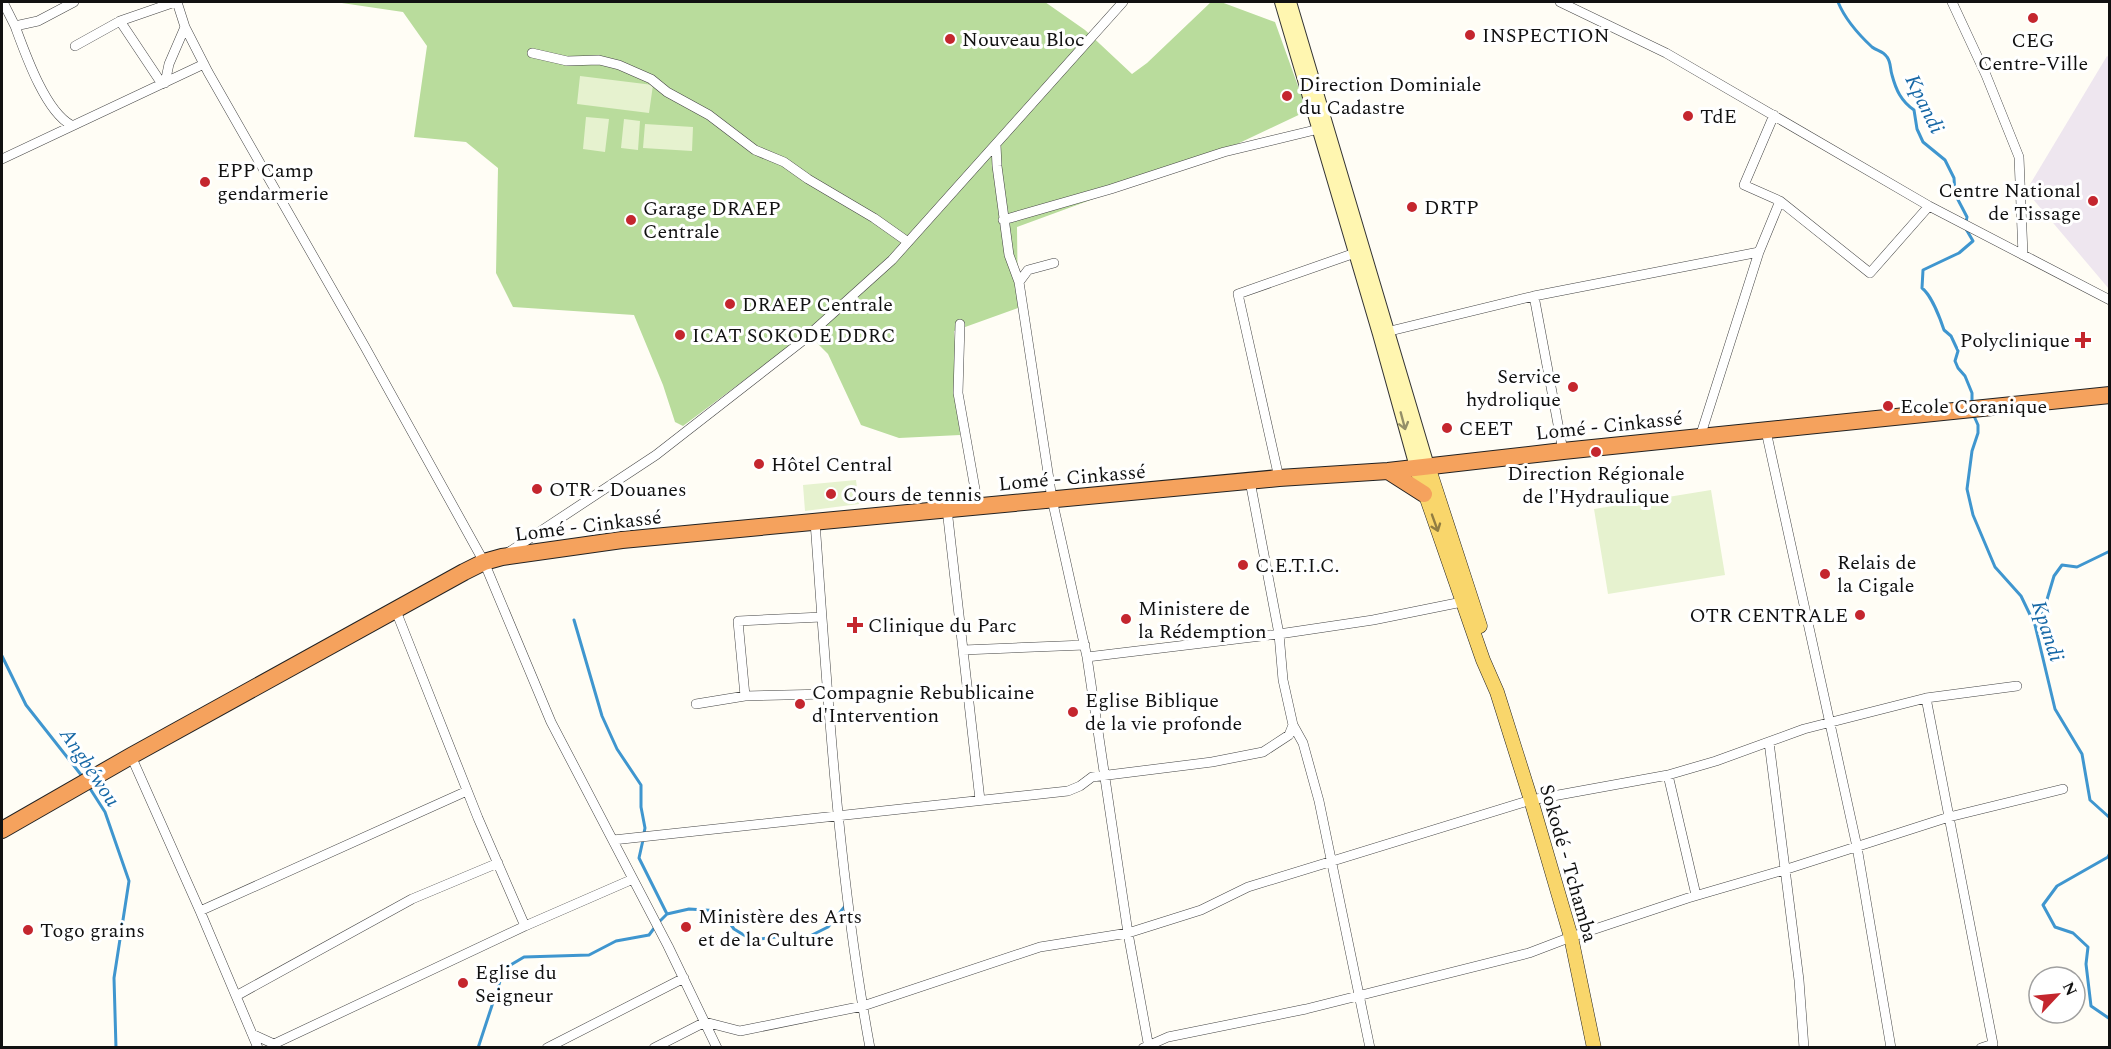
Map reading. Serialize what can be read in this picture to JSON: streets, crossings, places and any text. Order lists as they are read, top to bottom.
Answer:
{
  "streets": {
    "highway": ["Lomé - Cinkassé"],
    "main road": ["Sokodé - Tchamba"]
  },
  "crossings": [
    ["Lomé - Cinkassé", "Sokodé - Tchamba"]
  ],
  "water": ["Kpandi", "Angbéwou"],
  "places": {
    "other": [
      "CEG Centre-Ville",
      "INSPECTION",
      "Nouveau Bloc",
      "Direction Dominiale du Cadastre",
      "TdE",
      "EPP Camp gendarmerie",
      "Centre National de Tissage",
      "DRTP",
      "Garage DRAEP Centrale",
      "DRAEP Centrale",
      "ICAT SOKODE DDRC",
      "Service hydrolique",
      "Ecole Coranique",
      "CEET",
      "Direction Régionale de l'Hydraulique",
      "Hôtel Central",
      "OTR - Douanes",
      "Cours de tennis",
      "C.E.T.I.C.",
      "Relais de la Cigale",
      "OTR CENTRALE",
      "Ministere de la Rédemption",
      "Compagnie Rebublicaine d'Intervention",
      "Eglise Biblique de la vie profonde",
      "Ministère des Arts et de la Culture",
      "Togo grains",
      "Eglise du Seigneur"
    ],
    "health": ["Polyclinique", "Clinique du Parc"]
  },
  "north": "top right"
}
